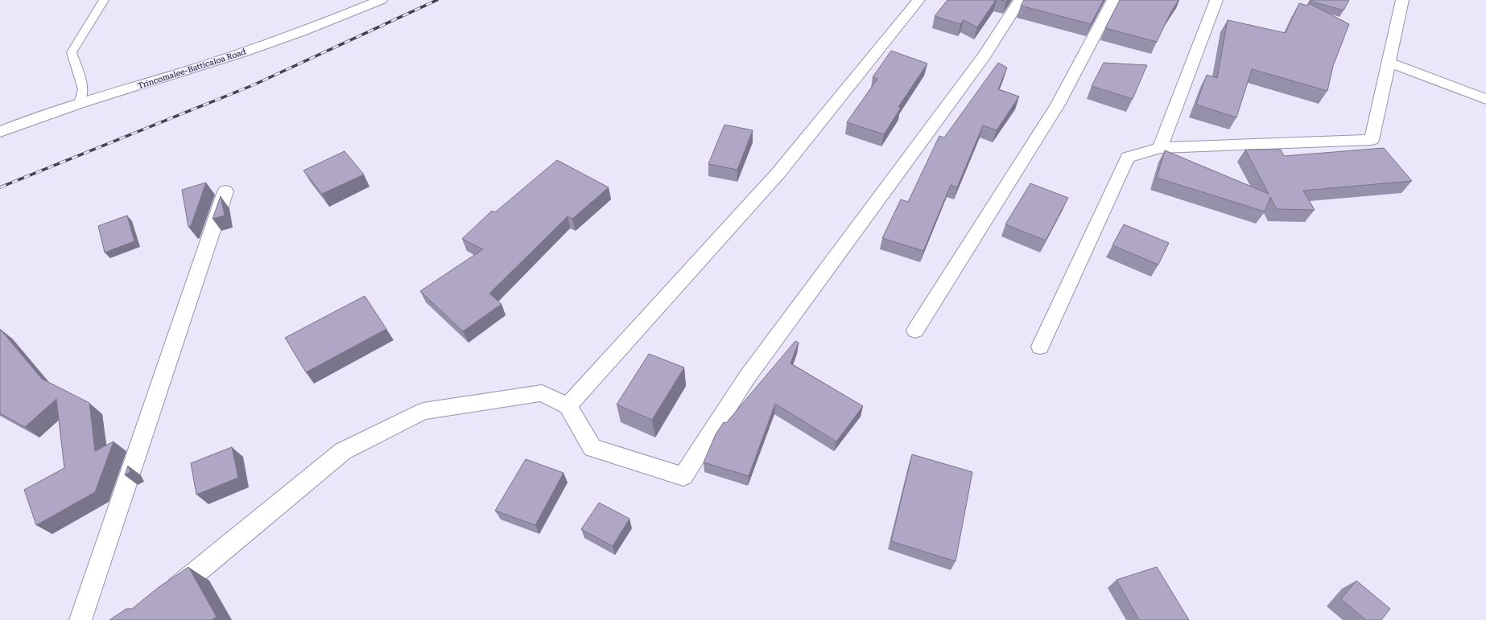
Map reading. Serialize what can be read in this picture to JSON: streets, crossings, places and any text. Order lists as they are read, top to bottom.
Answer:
{
  "streets": {
    "main road": ["Trincomalee-Batticaloa Road"]
  }
}
